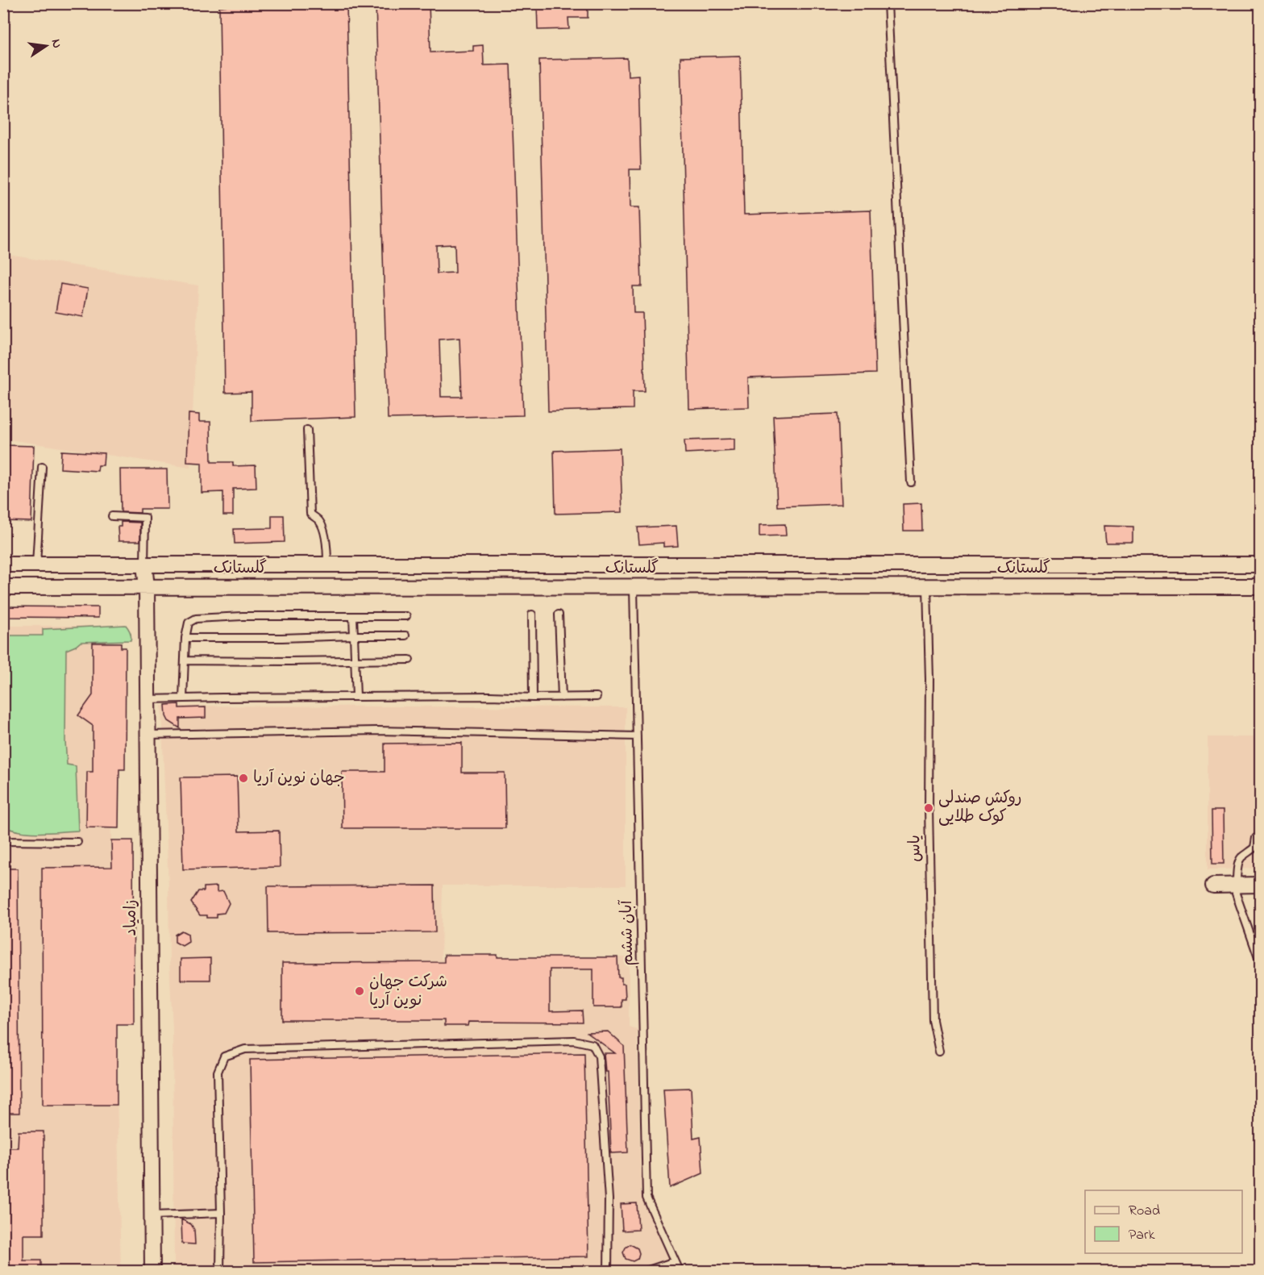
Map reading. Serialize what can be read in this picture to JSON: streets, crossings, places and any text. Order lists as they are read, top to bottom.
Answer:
{
  "streets": {
    "street": ["گلستانک", "زامیاد"],
    "lane": ["یاس", "آبان ششم"]
  },
  "crossings": [
    ["گلستانک", "یاس"],
    ["گلستانک", "زامیاد"],
    ["گلستانک", "آبان ششم"]
  ],
  "places": ["جهان نوین آریا", "روکش صندلی کوک طلایی", "شرکت جهان نوین آریا"],
  "legend": ["Road", "Park"],
  "north": "right"
}
